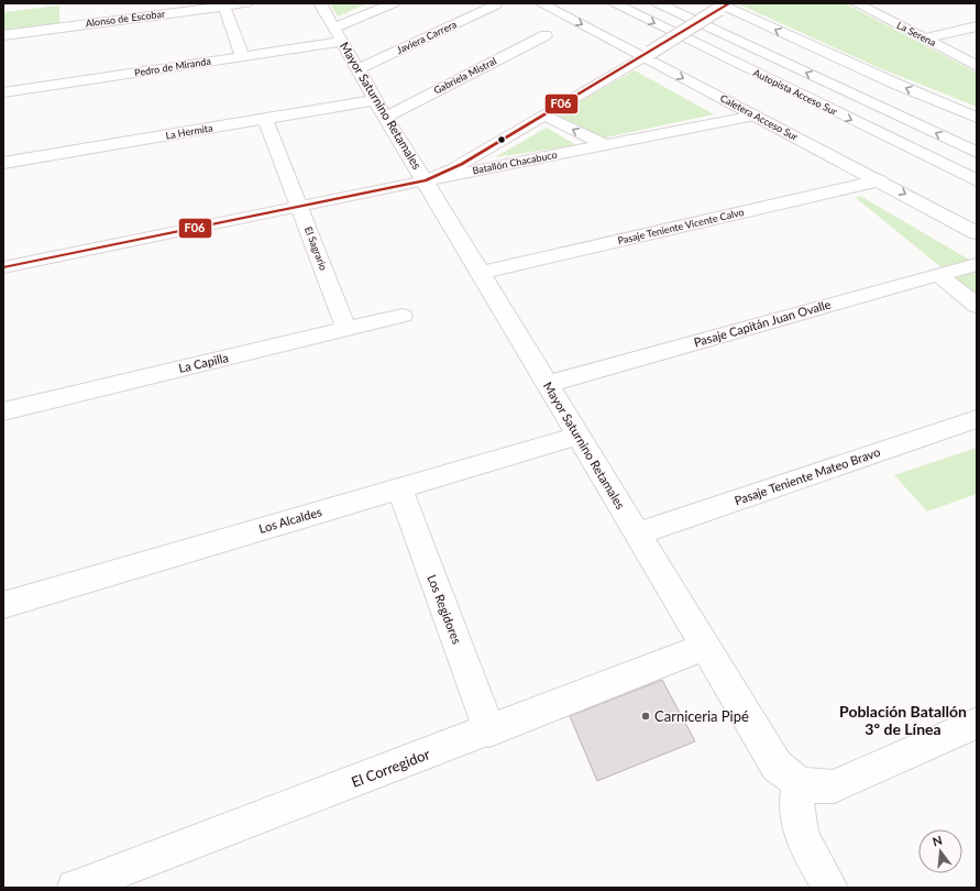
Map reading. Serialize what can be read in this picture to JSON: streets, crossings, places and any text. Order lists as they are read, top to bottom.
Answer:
{
  "streets": {
    "main road": [
      "Alonso de Escobar",
      "La Serena",
      "Javiera Carrera",
      "Pedro de Miranda",
      "Gabriela Mistral",
      "Autopista Acceso Sur",
      "Mayor Saturnino Retamales",
      "Caletera Acceso Sur",
      "La Hermita",
      "Batallón Chacabuco",
      "Pasaje Teniente Vicente Calvo",
      "El Sagrario",
      "Pasaje Capitán Juan Ovalle",
      "La Capilla",
      "Pasaje Teniente Mateo Bravo",
      "Los Alcaldes",
      "Los Regidores",
      "El Corregidor"
    ]
  },
  "crossings": [
    ["Javiera Carrera", "Mayor Saturnino Retamales"],
    ["Pedro de Miranda", "Mayor Saturnino Retamales"],
    ["Gabriela Mistral", "Mayor Saturnino Retamales"],
    ["Mayor Saturnino Retamales", "La Hermita"],
    ["Mayor Saturnino Retamales", "Batallón Chacabuco"],
    ["Mayor Saturnino Retamales", "Pasaje Teniente Vicente Calvo"],
    ["Mayor Saturnino Retamales", "Pasaje Capitán Juan Ovalle"],
    ["Mayor Saturnino Retamales", "Pasaje Teniente Mateo Bravo"],
    ["Mayor Saturnino Retamales", "Los Alcaldes"],
    ["Mayor Saturnino Retamales", "El Corregidor"],
    ["Caletera Acceso Sur", "Batallón Chacabuco"],
    ["Caletera Acceso Sur", "Pasaje Teniente Vicente Calvo"],
    ["La Hermita", "El Sagrario"],
    ["Batallón Chacabuco", "El Sagrario"],
    ["El Sagrario", "La Capilla"],
    ["Los Alcaldes", "Los Regidores"],
    ["Los Regidores", "El Corregidor"]
  ],
  "districts": ["Población Batallón 3º de Línea"],
  "places": ["Carniceria Pipé"],
  "lines": ["transit line F06"],
  "north": "top"
}
